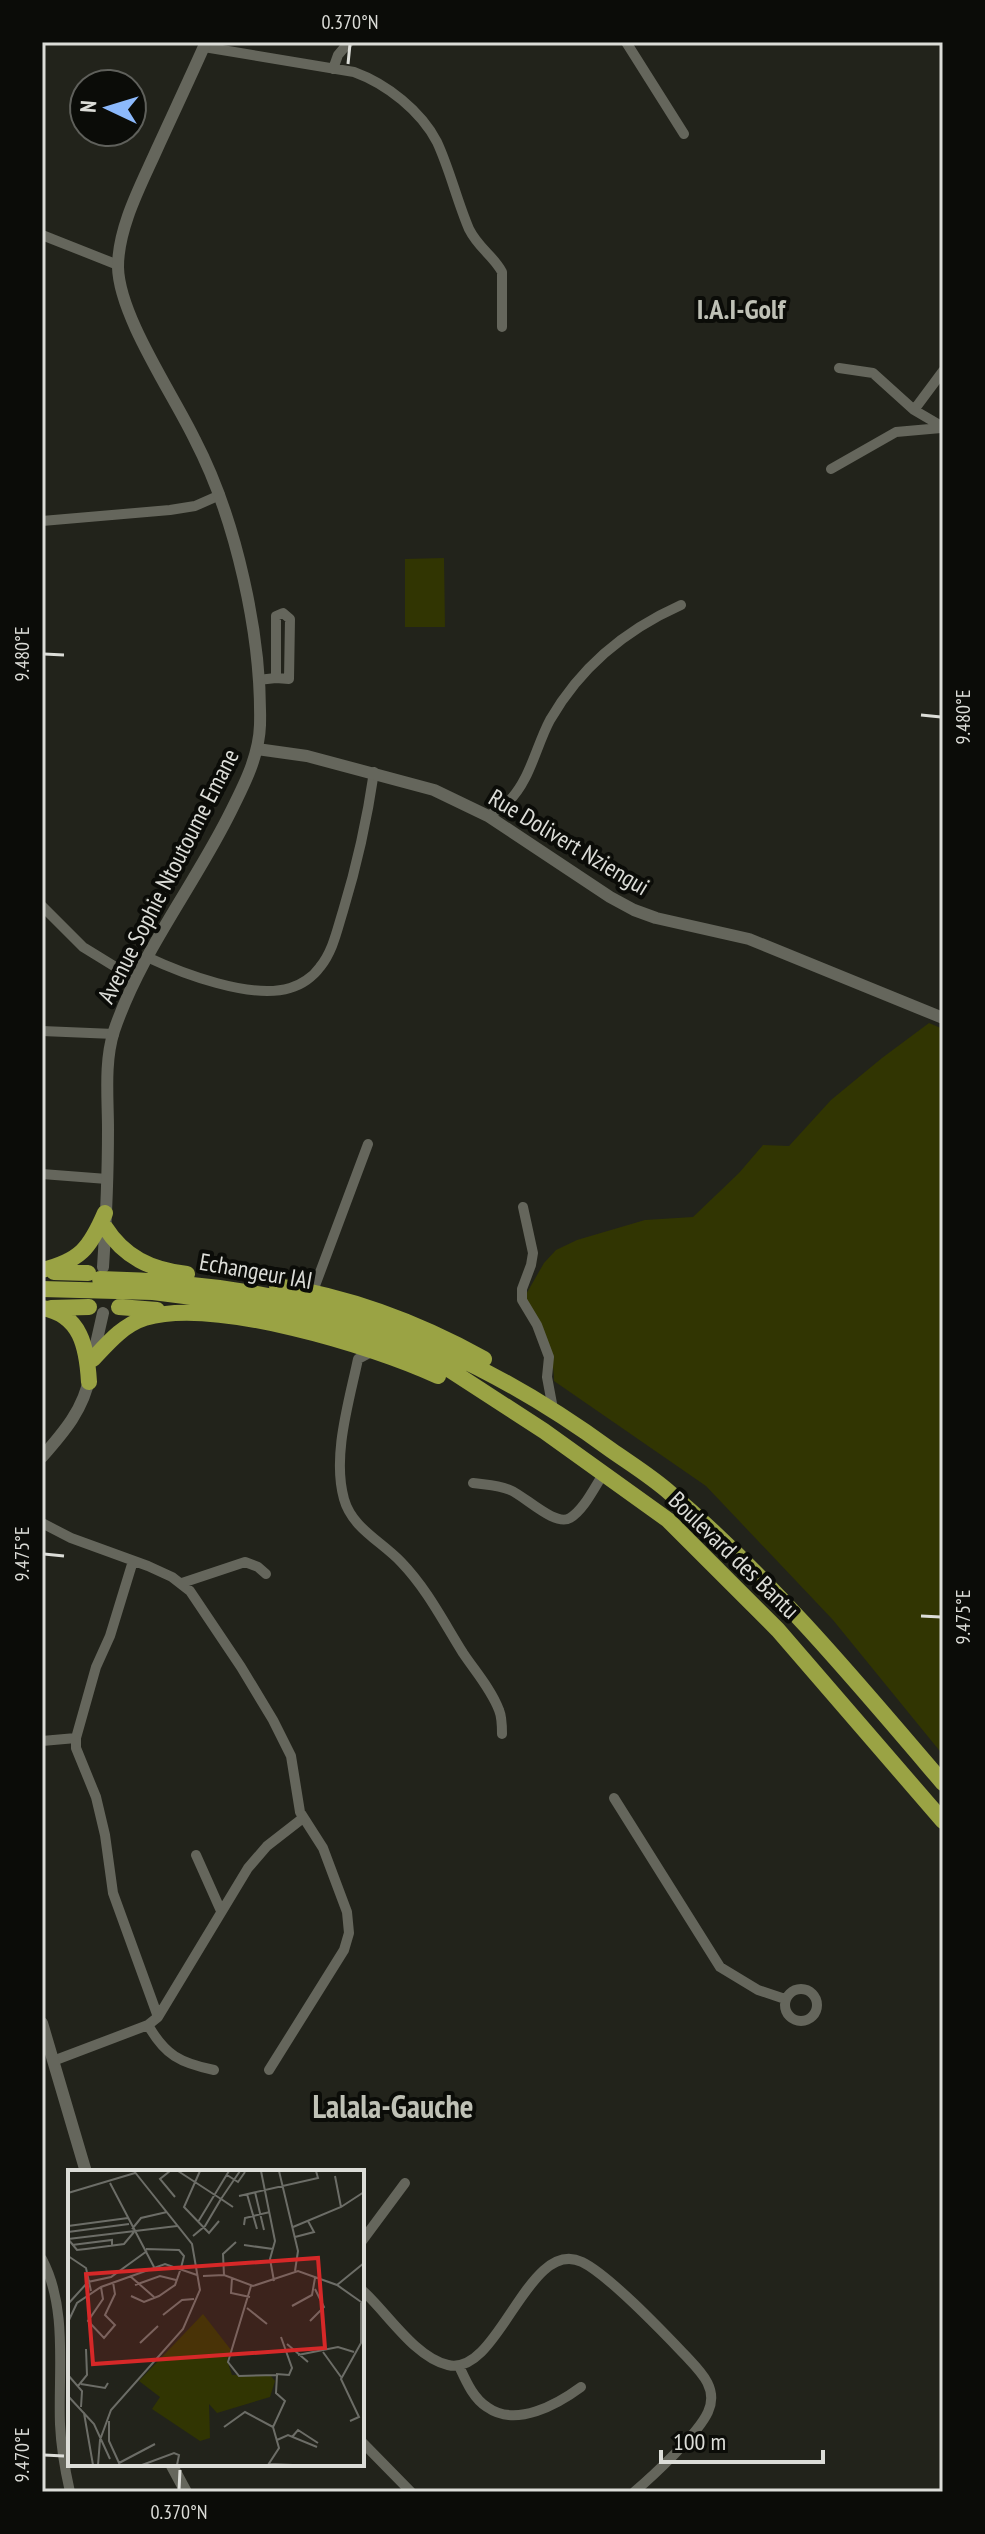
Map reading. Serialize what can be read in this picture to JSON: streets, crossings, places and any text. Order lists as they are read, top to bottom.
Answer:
{
  "streets": {
    "highway": ["Echangeur IAI", "Boulevard des Bantu"],
    "street": ["Rue Dolivert Nziengui", "Avenue Sophie Ntoutoume Emane"]
  },
  "crossings": [
    ["Rue Dolivert Nziengui", "Avenue Sophie Ntoutoume Emane"],
    ["Echangeur IAI", "Boulevard des Bantu"]
  ],
  "districts": ["I.A.I-Golf", "Lalala-Gauche"],
  "scale_bar": "100 m",
  "north": "left",
  "coordinates": [
    "0.370°N",
    "9.480°E",
    "9.475°E",
    "9.470°E"
  ]
}
